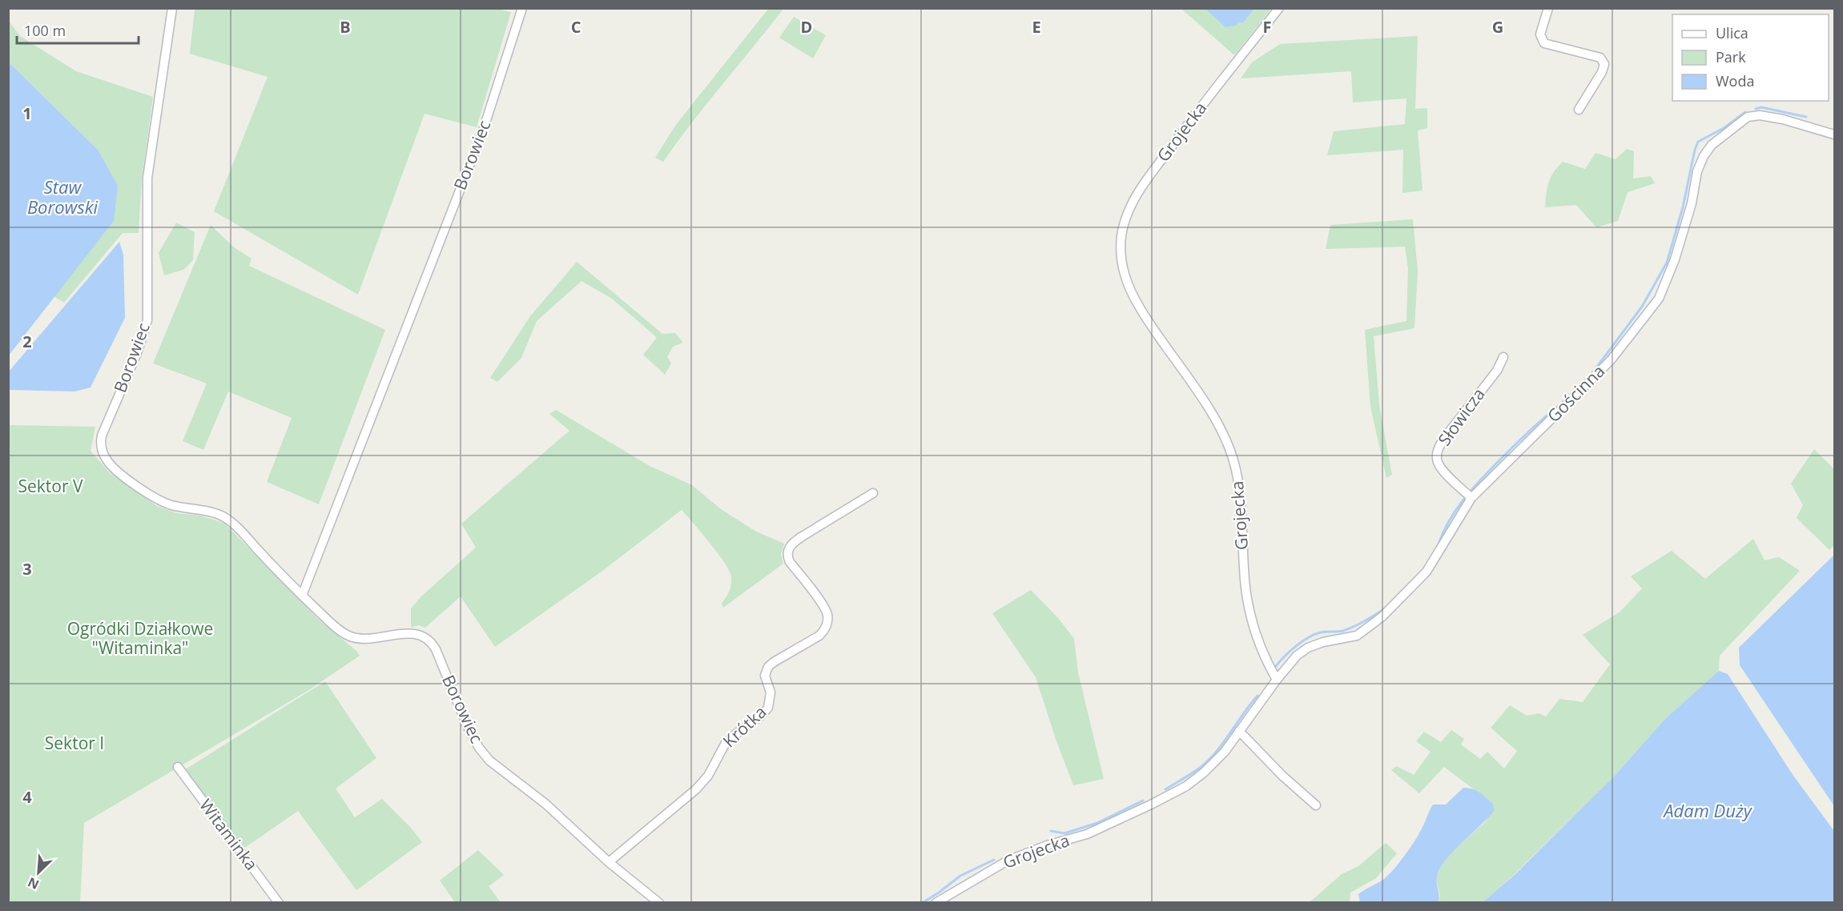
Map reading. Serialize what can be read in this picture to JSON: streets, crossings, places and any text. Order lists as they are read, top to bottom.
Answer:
{
  "streets": {
    "street": [
      "Grojecka",
      "Borowiec",
      "Gościnna",
      "Słowicza",
      "Krótka",
      "Witaminka"
    ]
  },
  "crossings": [
    ["Grojecka", "Gościnna"],
    ["Borowiec", "Krótka"],
    ["Gościnna", "Słowicza"]
  ],
  "water": ["Staw Borowski", "Adam Duży"],
  "parks": ["Sektor V", "Ogródki Działkowe \"Witaminka\"", "Sektor I"],
  "legend": ["Ulica", "Park", "Woda"],
  "scale_bar": "100 m",
  "north": "bottom left",
  "grid": {
    "columns": [
      "B",
      "C",
      "D",
      "E",
      "F",
      "G"
    ],
    "rows": [
      "1",
      "2",
      "3",
      "4"
    ]
  }
}
